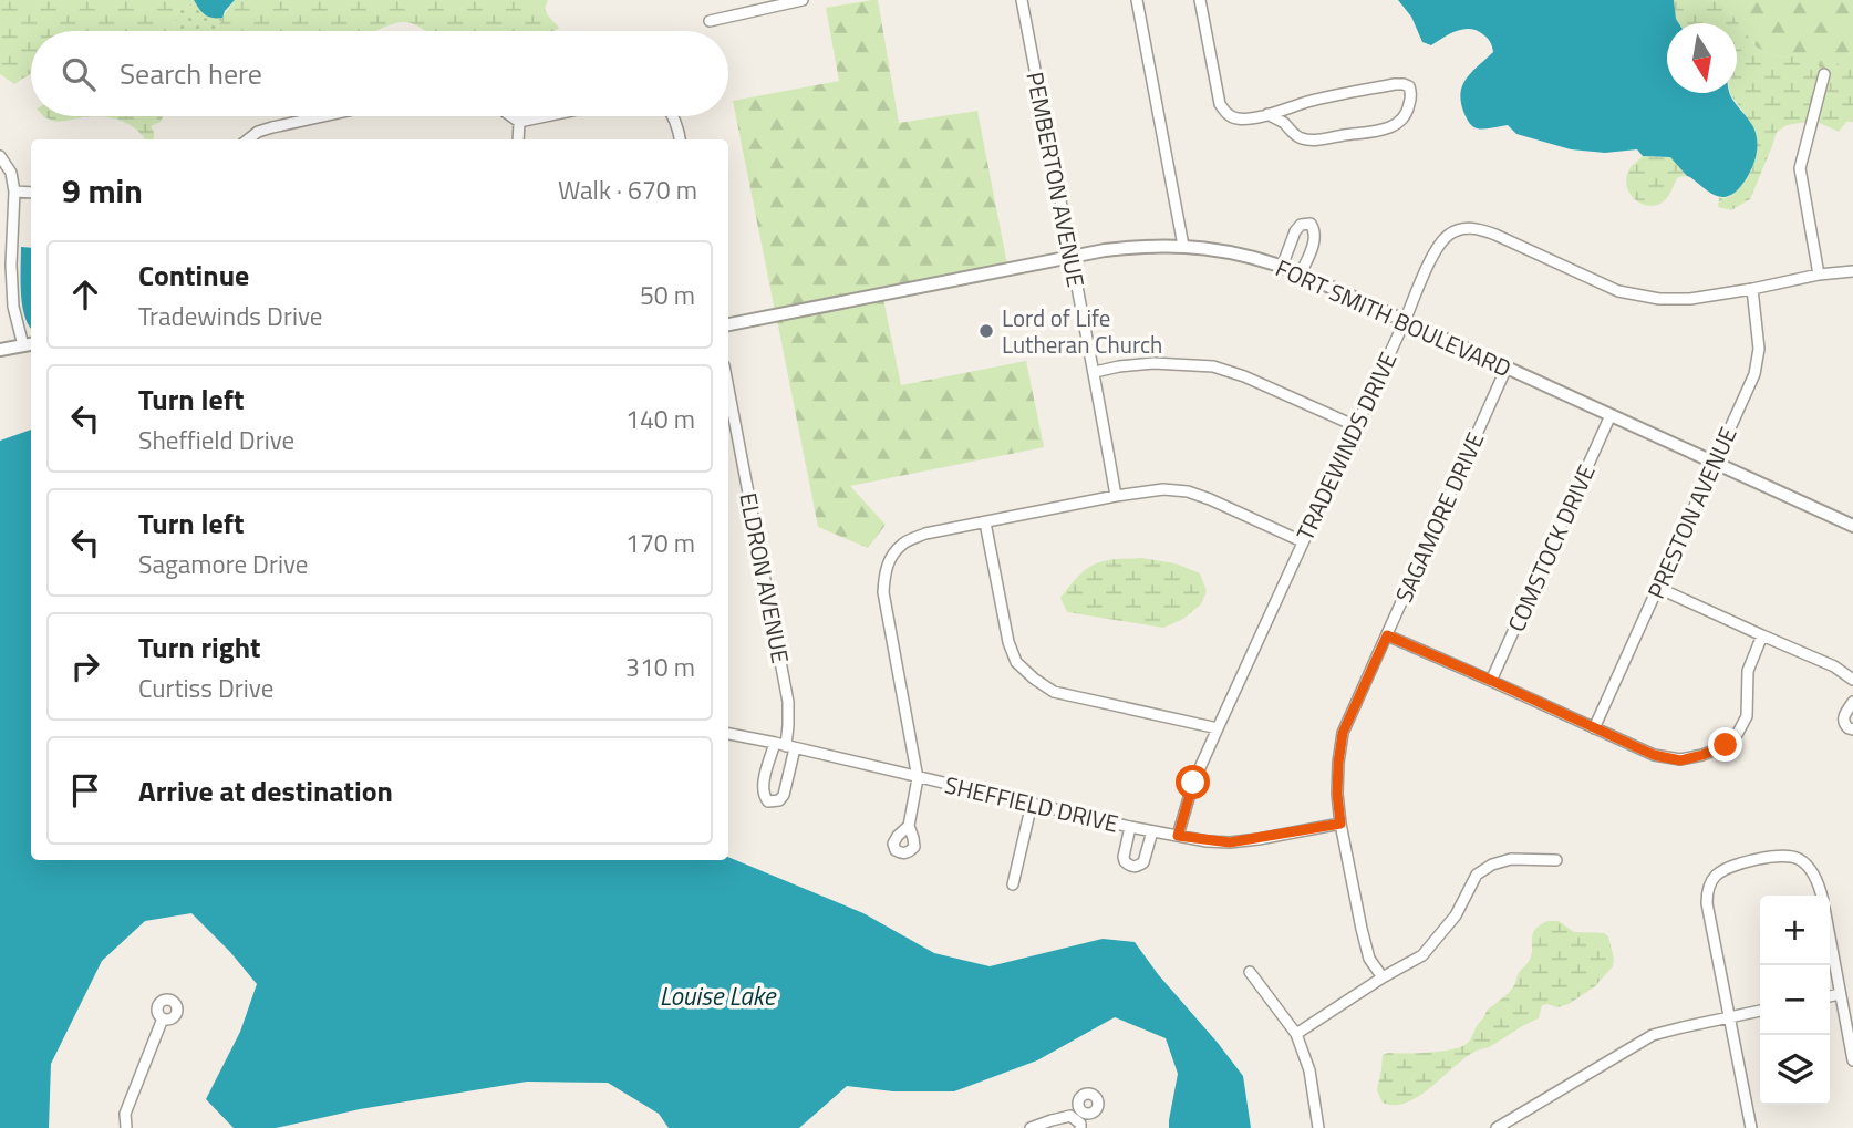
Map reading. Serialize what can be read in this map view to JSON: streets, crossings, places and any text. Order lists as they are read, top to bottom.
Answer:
{
  "streets": {
    "street": [
      "PEMBERTON AVENUE",
      "FORT SMITH BOULEVARD",
      "TRADEWINDS DRIVE",
      "PRESTON AVENUE",
      "SAGAMORE DRIVE",
      "COMSTOCK DRIVE",
      "ELDRON AVENUE",
      "SHEFFIELD DRIVE"
    ]
  },
  "crossings": [
    ["PEMBERTON AVENUE", "FORT SMITH BOULEVARD"],
    ["FORT SMITH BOULEVARD", "TRADEWINDS DRIVE"],
    ["FORT SMITH BOULEVARD", "PRESTON AVENUE"],
    ["FORT SMITH BOULEVARD", "SAGAMORE DRIVE"],
    ["FORT SMITH BOULEVARD", "COMSTOCK DRIVE"],
    ["TRADEWINDS DRIVE", "PRESTON AVENUE"],
    ["TRADEWINDS DRIVE", "SHEFFIELD DRIVE"],
    ["SAGAMORE DRIVE", "SHEFFIELD DRIVE"],
    ["ELDRON AVENUE", "SHEFFIELD DRIVE"]
  ],
  "water": ["Louise Lake"],
  "places": ["Lord of Life Lutheran Church"],
  "north": "bottom",
  "page": {
    "search": "Search here",
    "heading": ["9 min", "Walk · 670 m"],
    "list": [
      ["Continue", "Tradewinds Drive", "50 m"],
      ["Turn left", "Sheffield Drive", "140 m"],
      ["Turn left", "Sagamore Drive", "170 m"],
      ["Turn right", "Curtiss Drive", "310 m"],
      "Arrive at destination"
    ],
    "map_buttons": ["+", "−"]
  }
}
